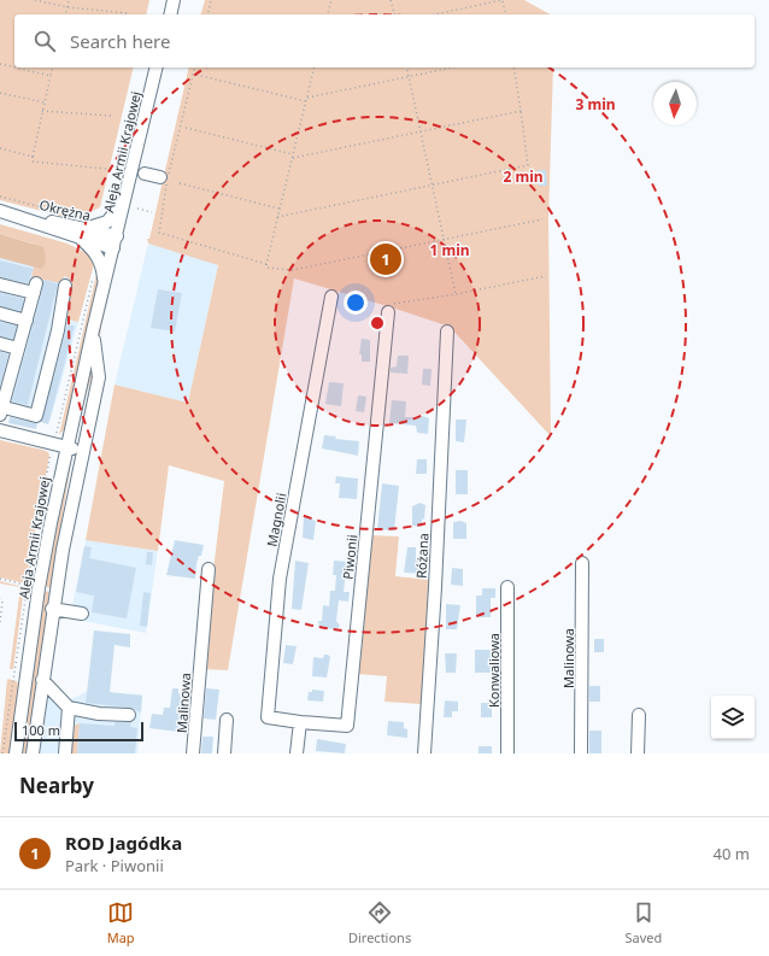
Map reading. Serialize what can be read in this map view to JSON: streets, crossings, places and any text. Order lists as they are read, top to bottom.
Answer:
{
  "streets": {
    "street": [
      "Aleja Armii Krajowej",
      "Okrężna",
      "Magnolii",
      "Różana",
      "Piwonii",
      "Malinowa",
      "Konwaliowa"
    ]
  },
  "crossings": [
    ["Aleja Armii Krajowej", "Okrężna"],
    ["Magnolii", "Piwonii"]
  ],
  "scale_bar": "100 m",
  "north": "bottom",
  "page": {
    "search": "Search here",
    "pins": "1",
    "scale": "100 m",
    "heading": "Nearby",
    "list": [
      {
        "mark": "1",
        "name": "ROD Jagódka",
        "note": "Park · Piwonii",
        "value": "40 m"
      }
    ],
    "nav": ["Map", "Directions", "Saved"]
  },
  "rings": ["3 min", "2 min", "1 min"]
}
